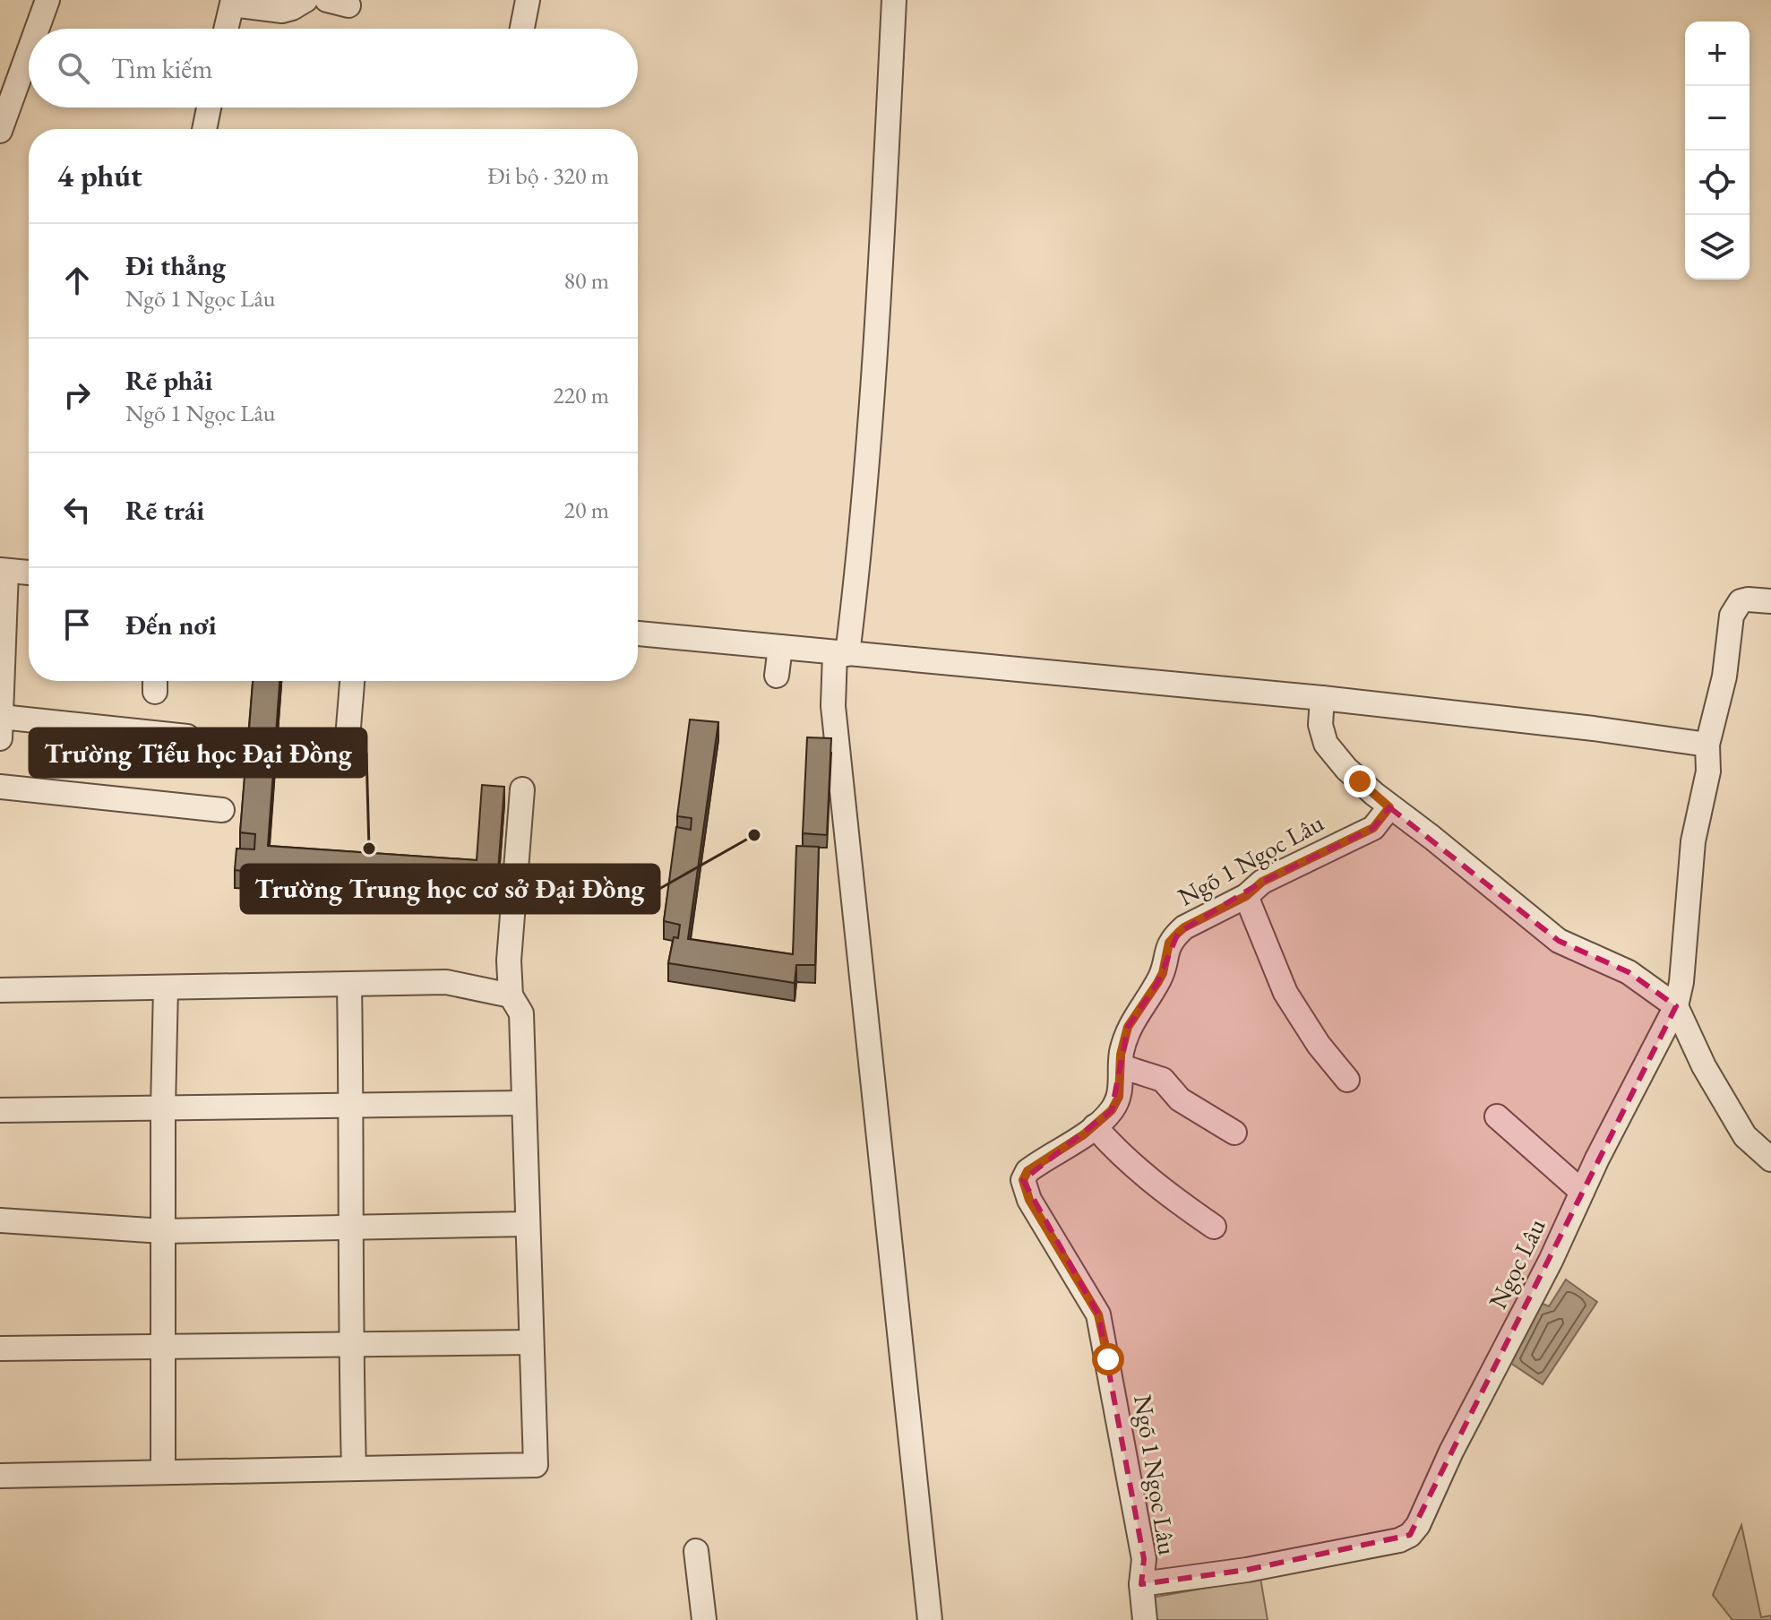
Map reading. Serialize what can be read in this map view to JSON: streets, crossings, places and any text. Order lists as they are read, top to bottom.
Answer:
{
  "streets": {
    "street": ["Ngõ 1 Ngọc Lâu", "Ngọc Lâu"]
  },
  "crossings": [
    ["Ngõ 1 Ngọc Lâu", "Ngọc Lâu"]
  ],
  "places": ["Trường Trung học cơ sở Đại Đồng", "Trường Tiểu học Đại Đồng"],
  "page": {
    "map_buttons": ["+", "−"],
    "search": "Tìm kiếm",
    "heading": ["4 phút", "Đi bộ · 320 m"],
    "list": [
      ["Đi thẳng", "Ngõ 1 Ngọc Lâu", "80 m"],
      ["Rẽ phải", "Ngõ 1 Ngọc Lâu", "220 m"],
      ["Rẽ trái", "20 m"],
      "Đến nơi"
    ]
  }
}
